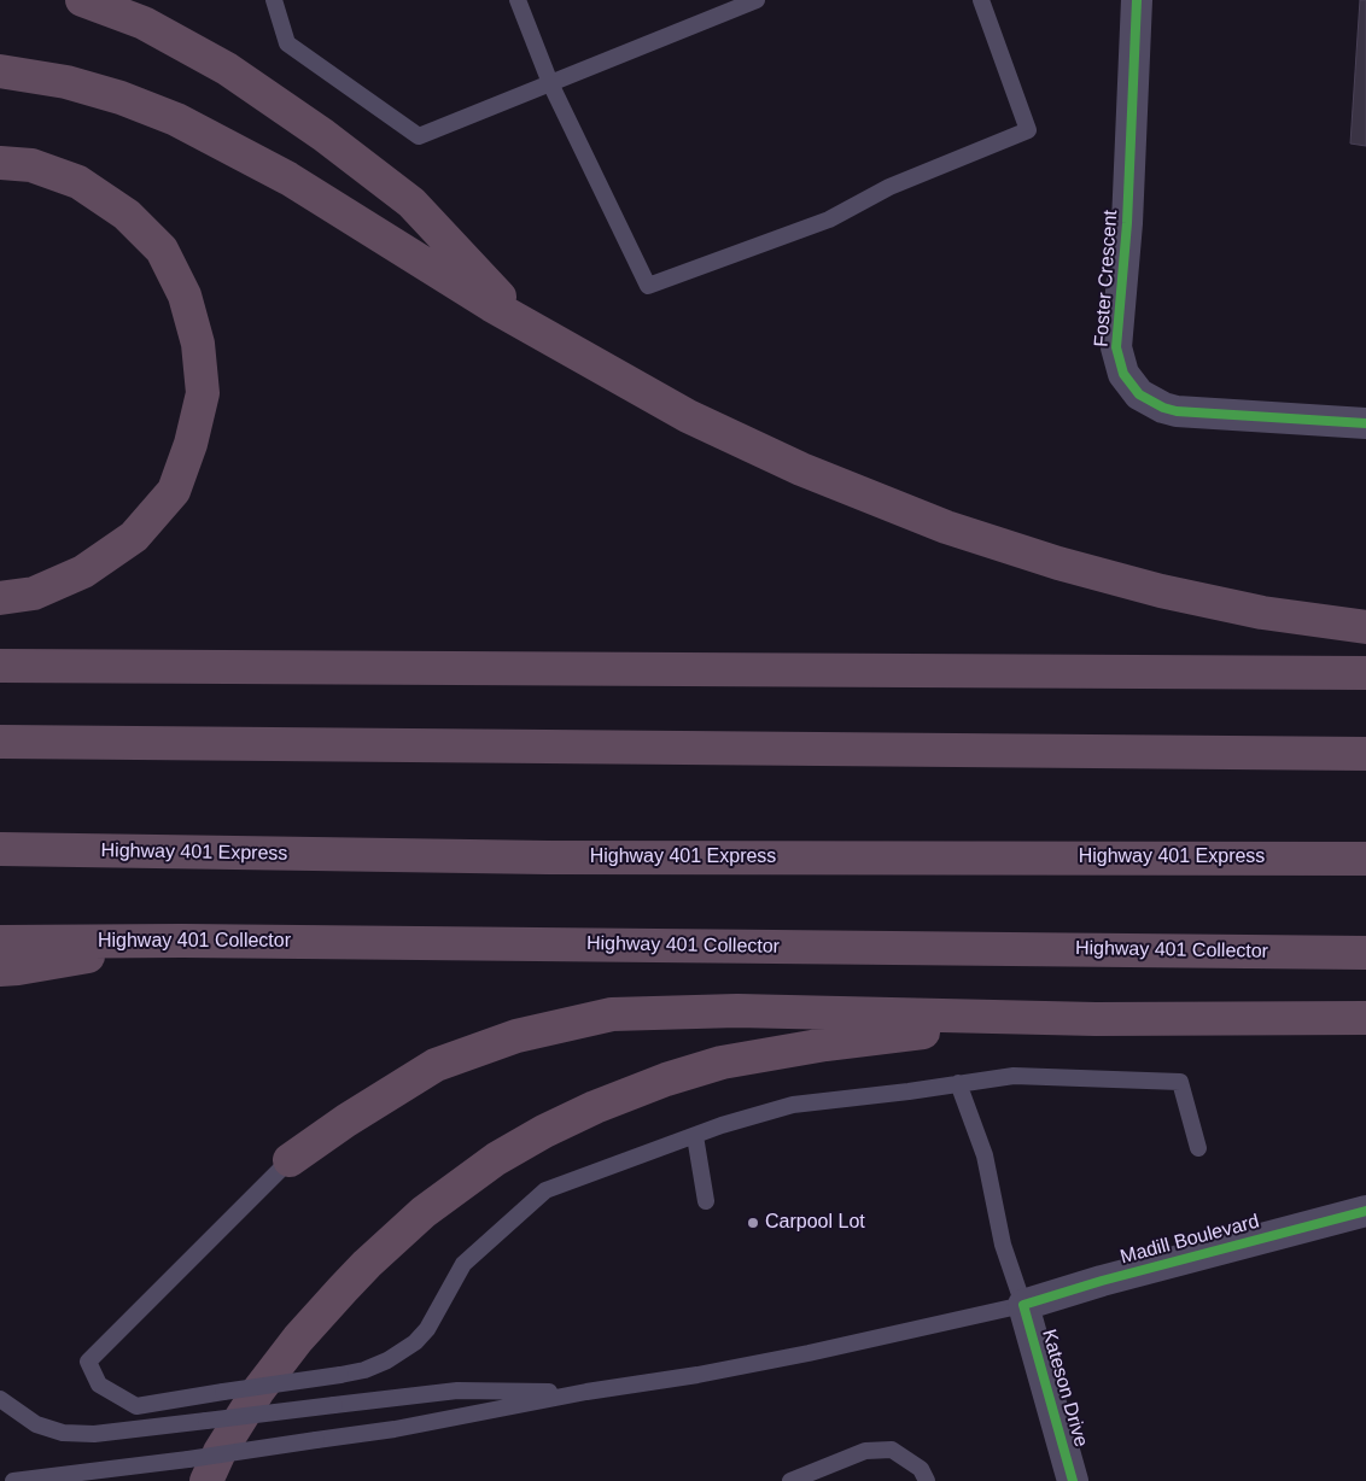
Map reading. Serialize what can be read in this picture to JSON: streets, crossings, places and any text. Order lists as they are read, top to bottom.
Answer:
{
  "streets": {
    "highway": ["Highway 401 Express", "Highway 401 Collector"],
    "street": ["Foster Crescent", "Madill Boulevard", "Kateson Drive"]
  },
  "crossings": [
    ["Madill Boulevard", "Kateson Drive"]
  ],
  "places": ["Carpool Lot"]
}
